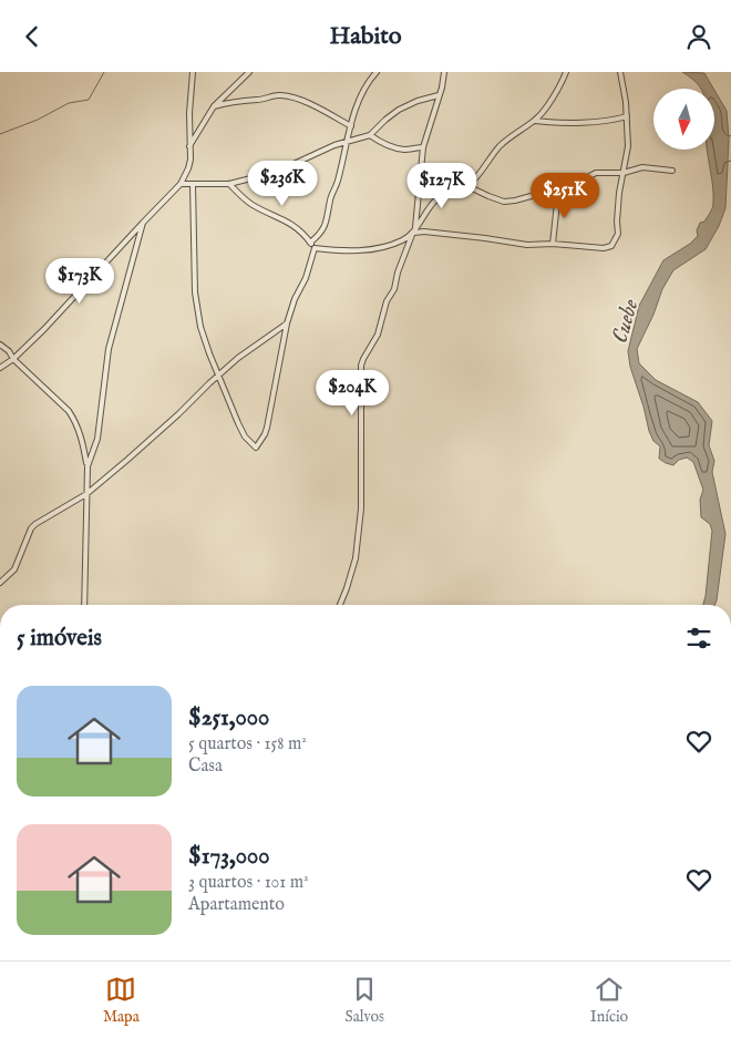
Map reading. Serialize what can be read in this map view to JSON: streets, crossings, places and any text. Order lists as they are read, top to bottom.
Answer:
{
  "water": ["Cuebe"],
  "north": "bottom",
  "page": {
    "header": "Habito",
    "price": [
      "$236K",
      "$127K",
      "$251K",
      "$173K",
      "$204K"
    ],
    "heading": "5 imóveis",
    "list": [
      {
        "name": "$251,000",
        "note": "5 quartos · 158 m² · Casa"
      },
      {
        "name": "$173,000",
        "note": "3 quartos · 101 m² · Apartamento"
      }
    ],
    "tabs": ["Mapa", "Salvos", "Início"]
  }
}
